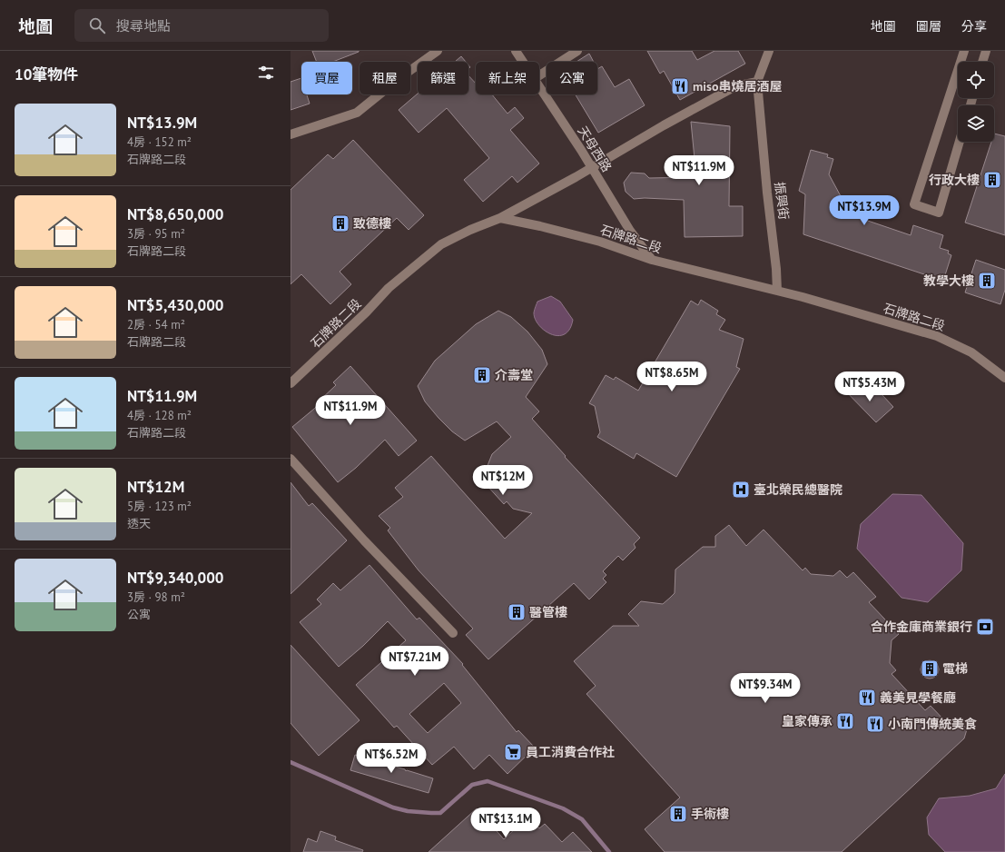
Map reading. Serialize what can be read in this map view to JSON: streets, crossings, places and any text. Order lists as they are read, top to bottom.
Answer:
{
  "streets": {
    "street": ["天母西路", "振興街", "石牌路二段"]
  },
  "crossings": [
    ["天母西路", "石牌路二段"],
    ["振興街", "石牌路二段"]
  ],
  "places": {
    "restaurant": [
      "miso串燒居酒屋",
      "義美見學餐廳",
      "皇家傳承",
      "小南門傳統美食"
    ],
    "building": [
      "行政大樓",
      "致德樓",
      "教學大樓",
      "介壽堂",
      "醫管樓",
      "電梯",
      "手術樓"
    ],
    "hospital": ["臺北榮民總醫院"],
    "bank": ["合作金庫商業銀行"],
    "supermarket": ["員工消費合作社"]
  },
  "page": {
    "header": "地圖",
    "search": "搜尋地點",
    "nav": ["地圖", "圖層", "分享"],
    "heading": "10筆物件",
    "chip": [
      "買屋",
      "租屋",
      "篩選",
      "新上架",
      "公寓"
    ],
    "list": [
      {
        "name": "NT$13.9M",
        "note": "4房 · 152 m² · 石牌路二段"
      },
      {
        "name": "NT$8,650,000",
        "note": "3房 · 95 m² · 石牌路二段"
      },
      {
        "name": "NT$5,430,000",
        "note": "2房 · 54 m² · 石牌路二段"
      },
      {
        "name": "NT$11.9M",
        "note": "4房 · 128 m² · 石牌路二段"
      },
      {
        "name": "NT$12M",
        "note": "5房 · 123 m² · 透天"
      },
      {
        "name": "NT$9,340,000",
        "note": "3房 · 98 m² · 公寓"
      }
    ],
    "price": [
      "NT$11.9M",
      "NT$13.9M",
      "NT$8.65M",
      "NT$5.43M",
      "NT$11.9M",
      "NT$12M",
      "NT$7.21M",
      "NT$9.34M",
      "NT$6.52M",
      "NT$13.1M"
    ]
  }
}
